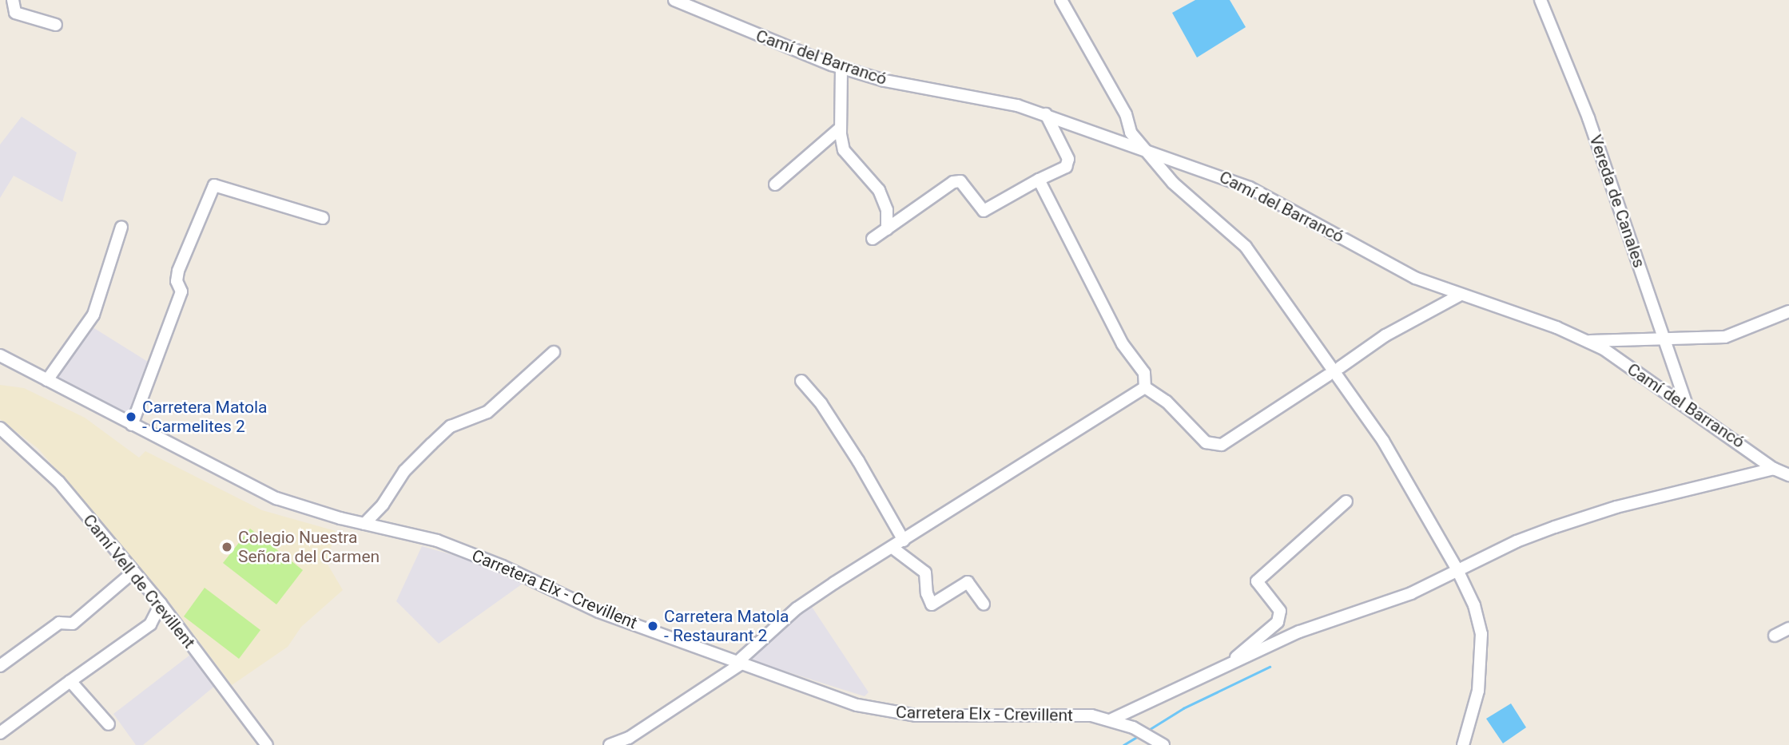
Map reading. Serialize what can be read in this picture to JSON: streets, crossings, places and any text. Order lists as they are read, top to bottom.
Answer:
{
  "streets": {
    "street": [
      "Camí del Barrancó",
      "Vereda de Canales",
      "Camí Vell de Crevillent",
      "Carretera Elx - Crevillent"
    ]
  },
  "crossings": [
    ["Camí del Barrancó", "Vereda de Canales"]
  ],
  "places": ["Carretera Matola - Carmelites 2", "Colegio Nuestra Señora del Carmen", "Carretera Matola - Restaurant 2"]
}
